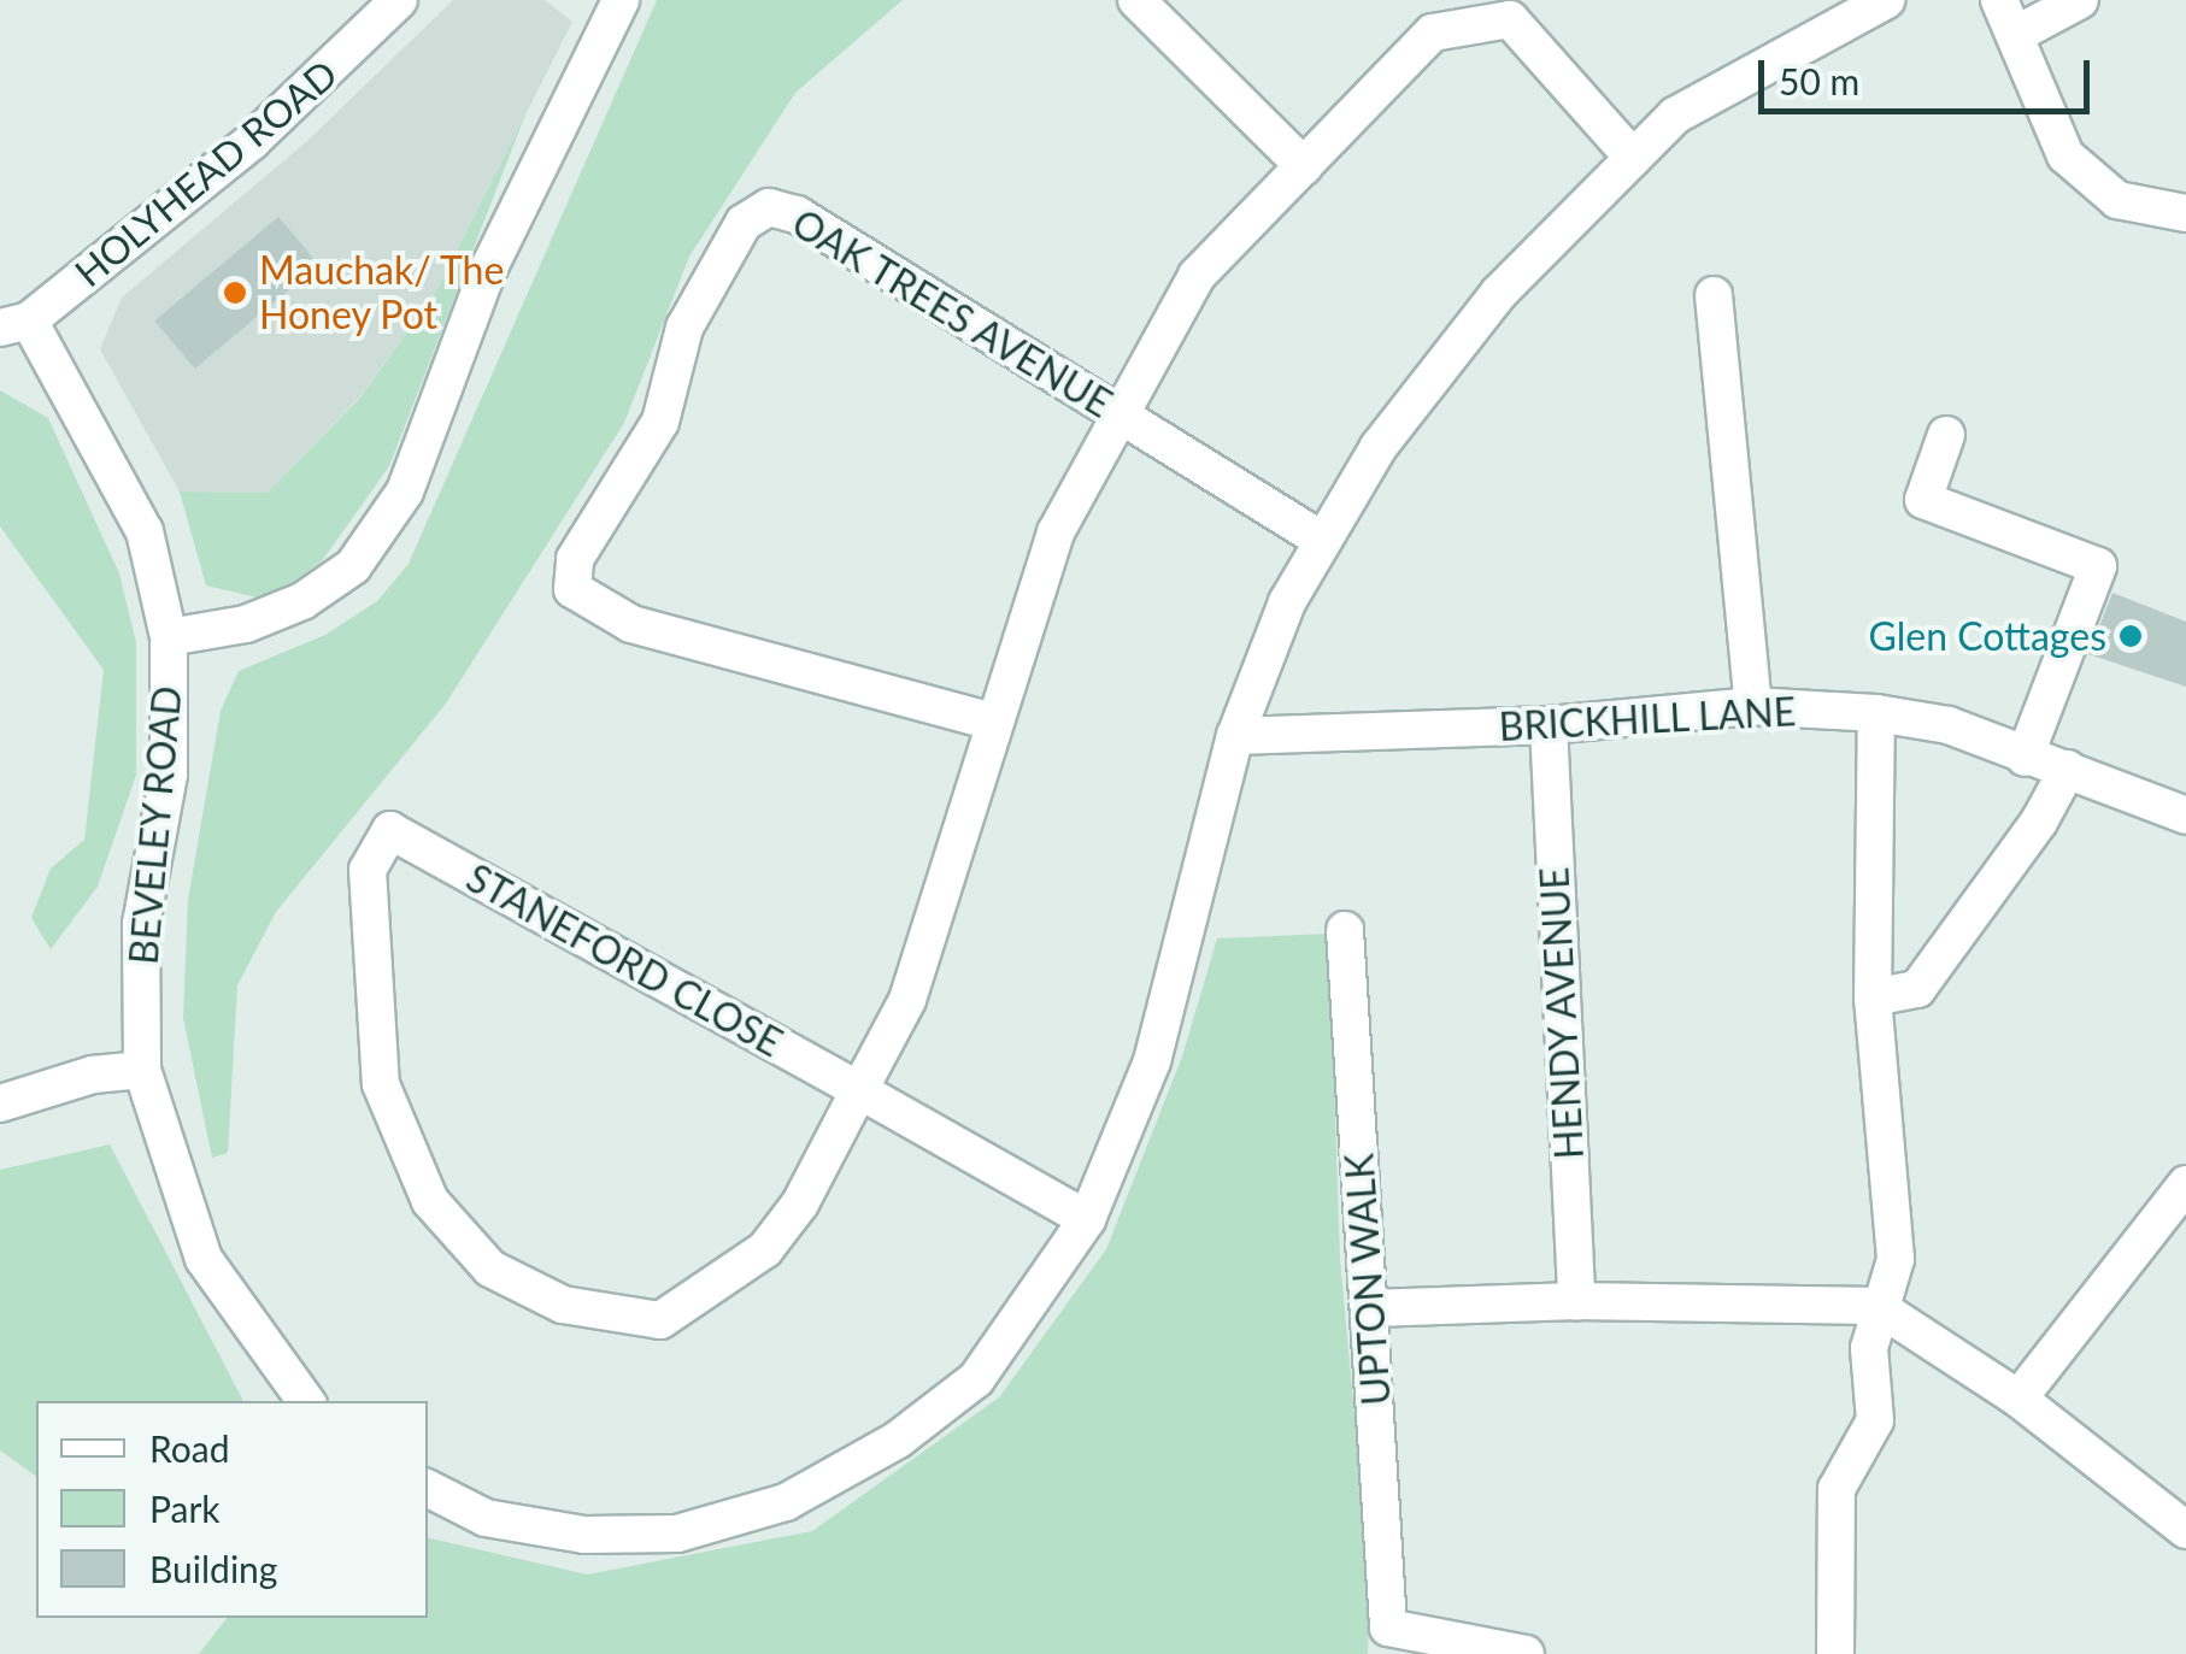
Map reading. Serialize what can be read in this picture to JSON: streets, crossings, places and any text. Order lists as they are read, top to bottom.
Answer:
{
  "streets": {
    "street": [
      "HOLYHEAD ROAD",
      "OAK TREES AVENUE",
      "BRICKHILL LANE",
      "BEVELEY ROAD",
      "STANEFORD CLOSE",
      "HENDY AVENUE",
      "UPTON WALK"
    ]
  },
  "crossings": [
    ["HOLYHEAD ROAD", "BEVELEY ROAD"],
    ["BRICKHILL LANE", "HENDY AVENUE"]
  ],
  "places": ["Mauchak/ The Honey Pot", "Glen Cottages"],
  "legend": ["Road", "Park", "Building"],
  "scale_bar": "50 m"
}
